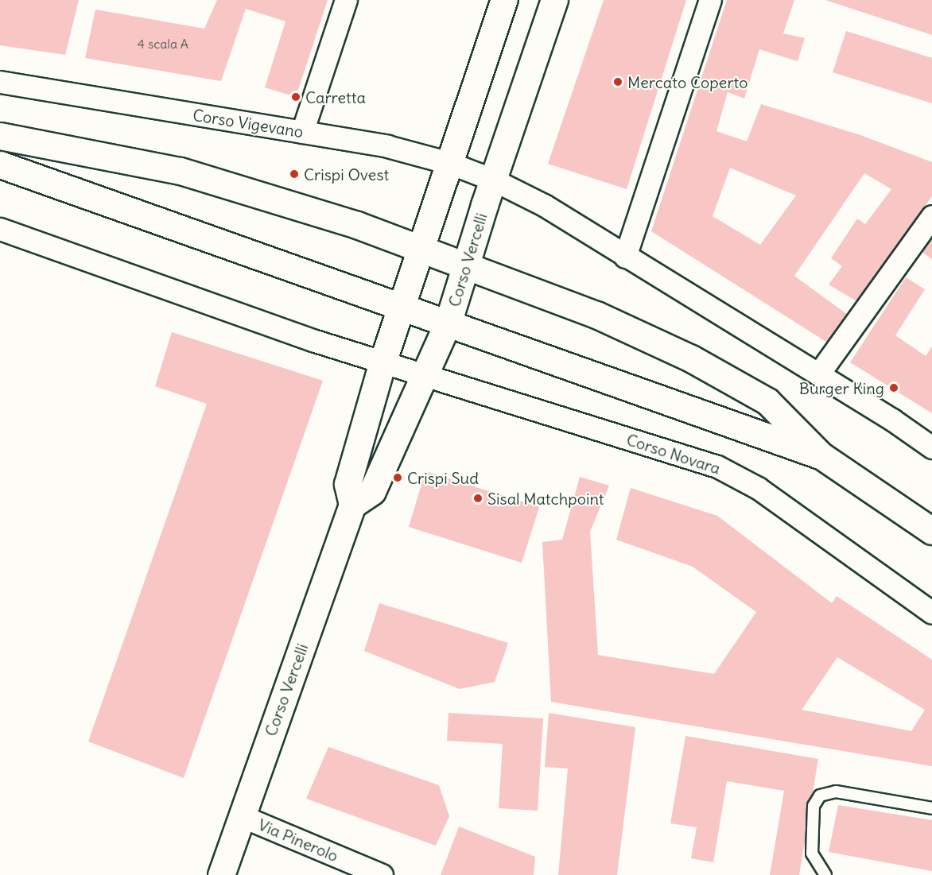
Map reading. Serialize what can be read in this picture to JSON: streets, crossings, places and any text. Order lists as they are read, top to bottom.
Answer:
{
  "streets": {
    "main road": ["Corso Vercelli"],
    "street": ["Corso Vigevano", "Corso Novara", "Via Pinerolo"]
  },
  "crossings": [
    ["Corso Vigevano", "Corso Vercelli"],
    ["Corso Vercelli", "Corso Novara"],
    ["Corso Vercelli", "Via Pinerolo"]
  ],
  "places": [
    "Mercato Coperto",
    "Carretta",
    "Crispi Ovest",
    "Burger King",
    "Crispi Sud",
    "Sisal Matchpoint"
  ],
  "house_numbers": ["4 scala A"]
}
